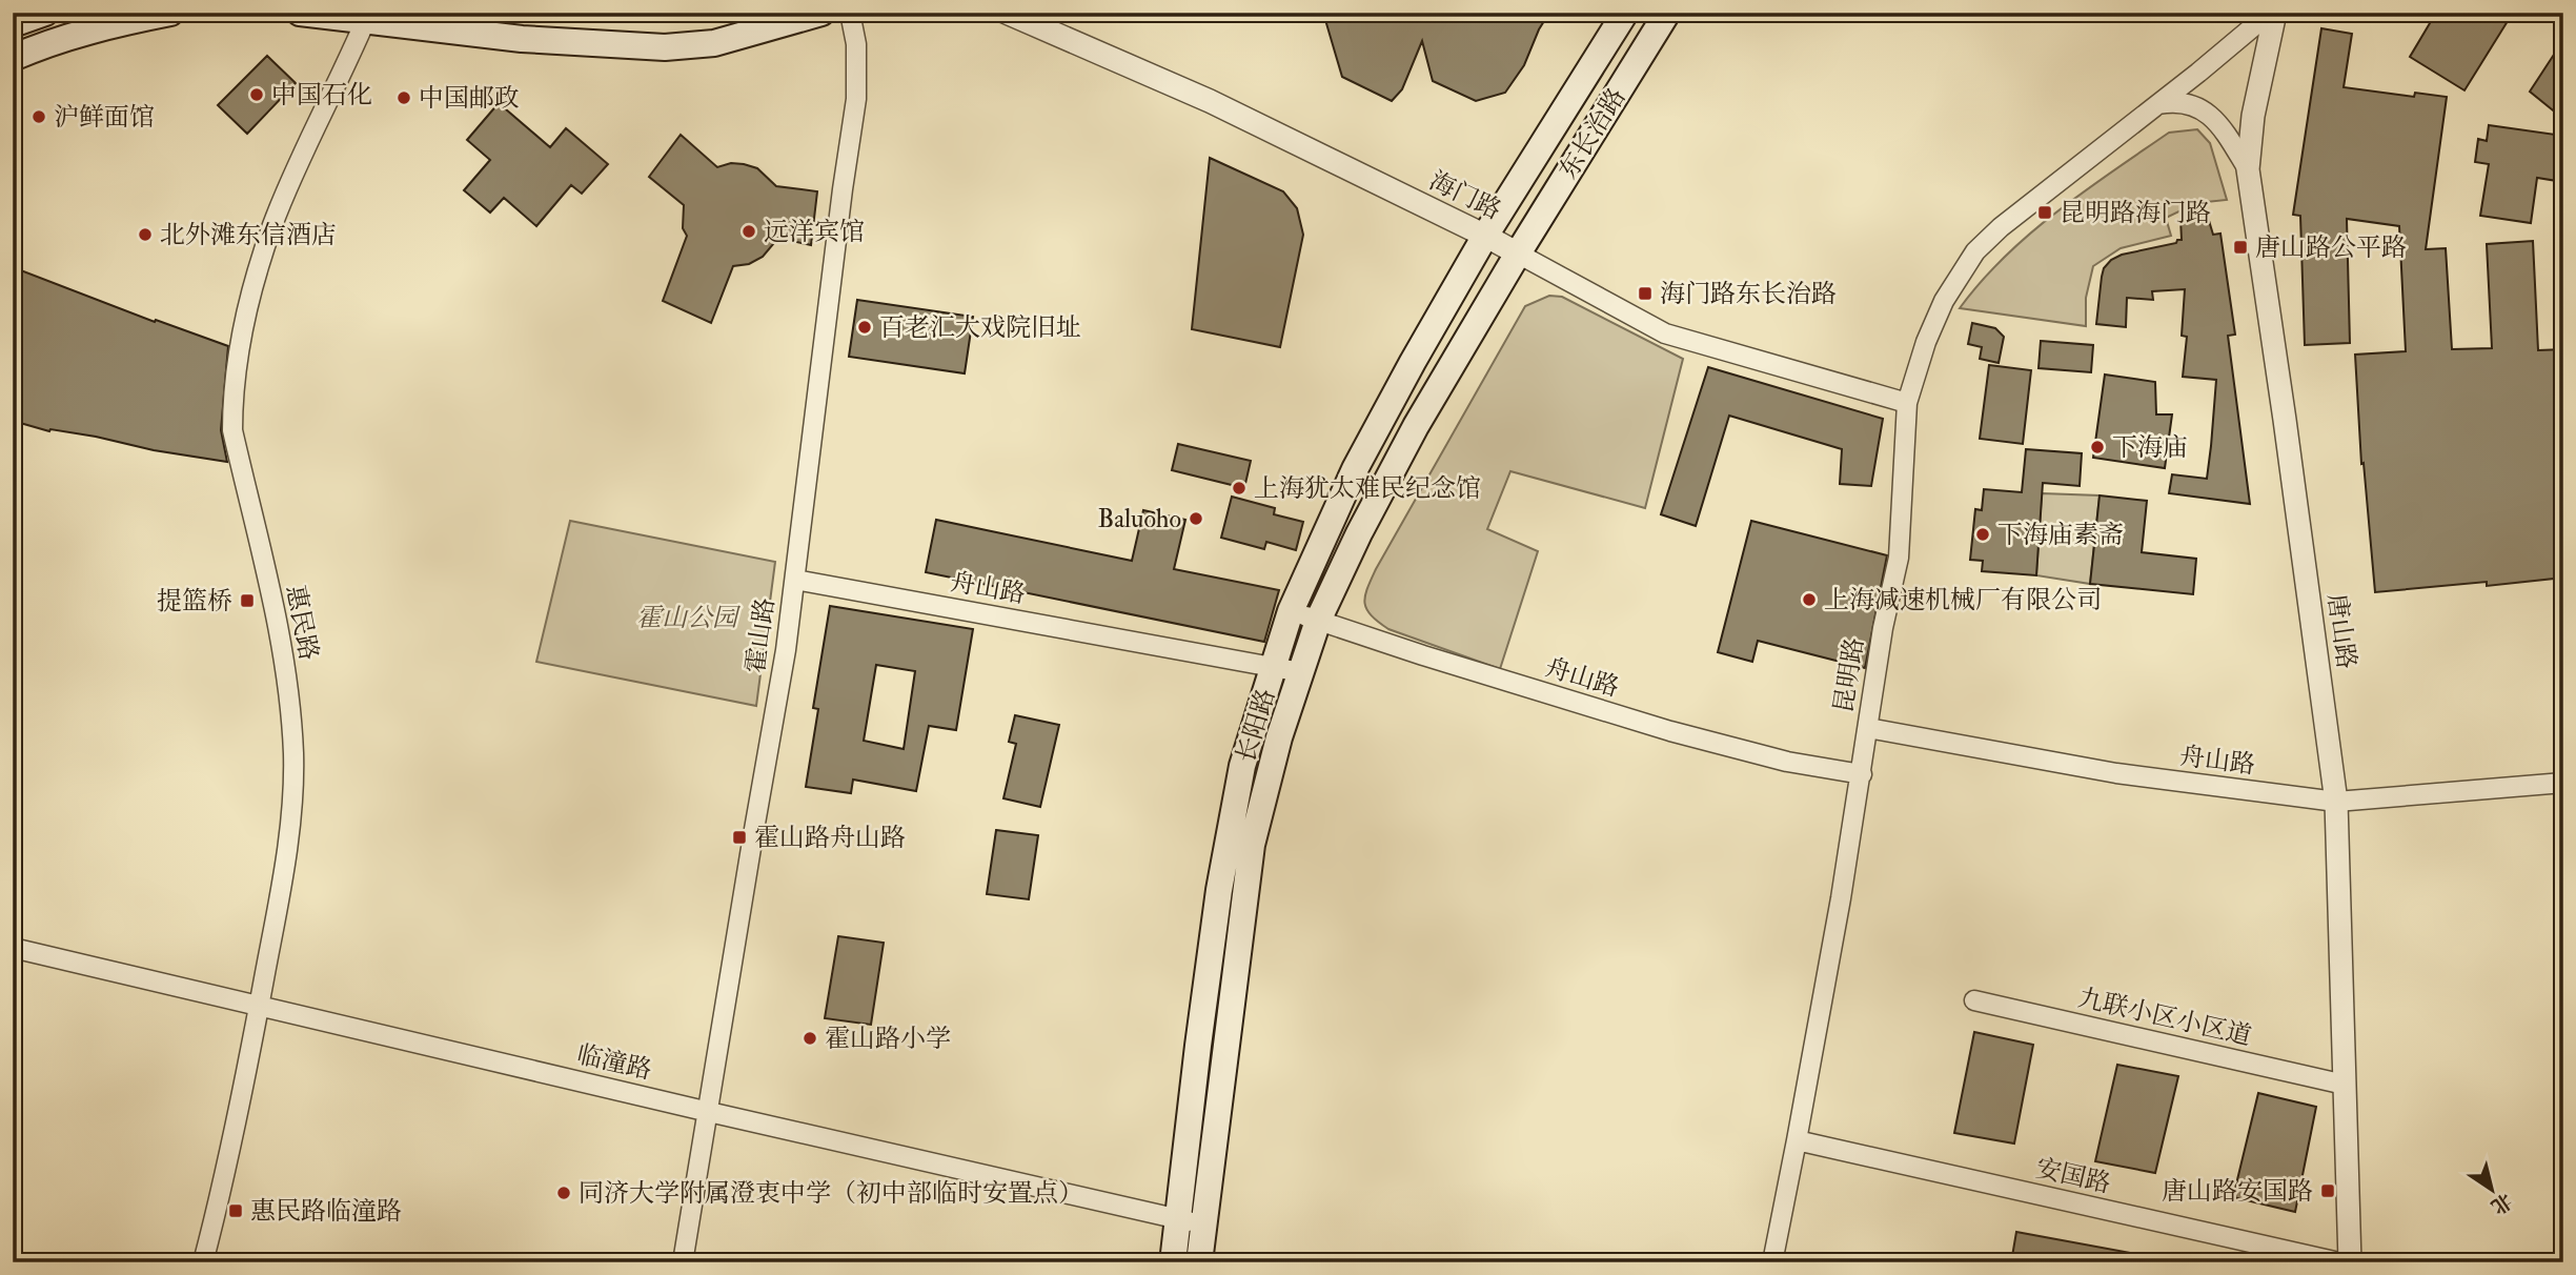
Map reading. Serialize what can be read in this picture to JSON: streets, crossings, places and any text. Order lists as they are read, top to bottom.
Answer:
{
  "streets": {
    "main road": ["东长治路", "长阳路"],
    "street": [
      "海门路",
      "舟山路",
      "惠民路",
      "唐山路",
      "霍山路",
      "昆明路",
      "九联小区小区道",
      "临潼路",
      "安国路"
    ]
  },
  "crossings": [
    ["东长治路", "海门路"],
    ["东长治路", "长阳路"],
    ["海门路", "昆明路"],
    ["海门路", "长阳路"],
    ["舟山路", "唐山路"],
    ["舟山路", "霍山路"],
    ["舟山路", "昆明路"],
    ["舟山路", "长阳路"],
    ["惠民路", "临潼路"],
    ["唐山路", "九联小区小区道"],
    ["霍山路", "临潼路"],
    ["昆明路", "安国路"],
    ["长阳路", "临潼路"]
  ],
  "parks": ["霍山公园"],
  "places": {
    "other": [
      "中国石化",
      "中国邮政",
      "沪鲜面馆",
      "远洋宾馆",
      "北外滩东信酒店",
      "百老汇大戏院旧址",
      "下海庙",
      "上海犹太难民纪念馆",
      "Baluoho",
      "下海庙素斋",
      "上海减速机械厂有限公司",
      "霍山路小学",
      "同济大学附属澄衷中学（初中部临时安置点）"
    ],
    "transit": [
      "昆明路海门路",
      "唐山路公平路",
      "海门路东长治路",
      "提篮桥",
      "霍山路舟山路",
      "唐山路安国路",
      "惠民路临潼路"
    ]
  },
  "north": "bottom right"
}
